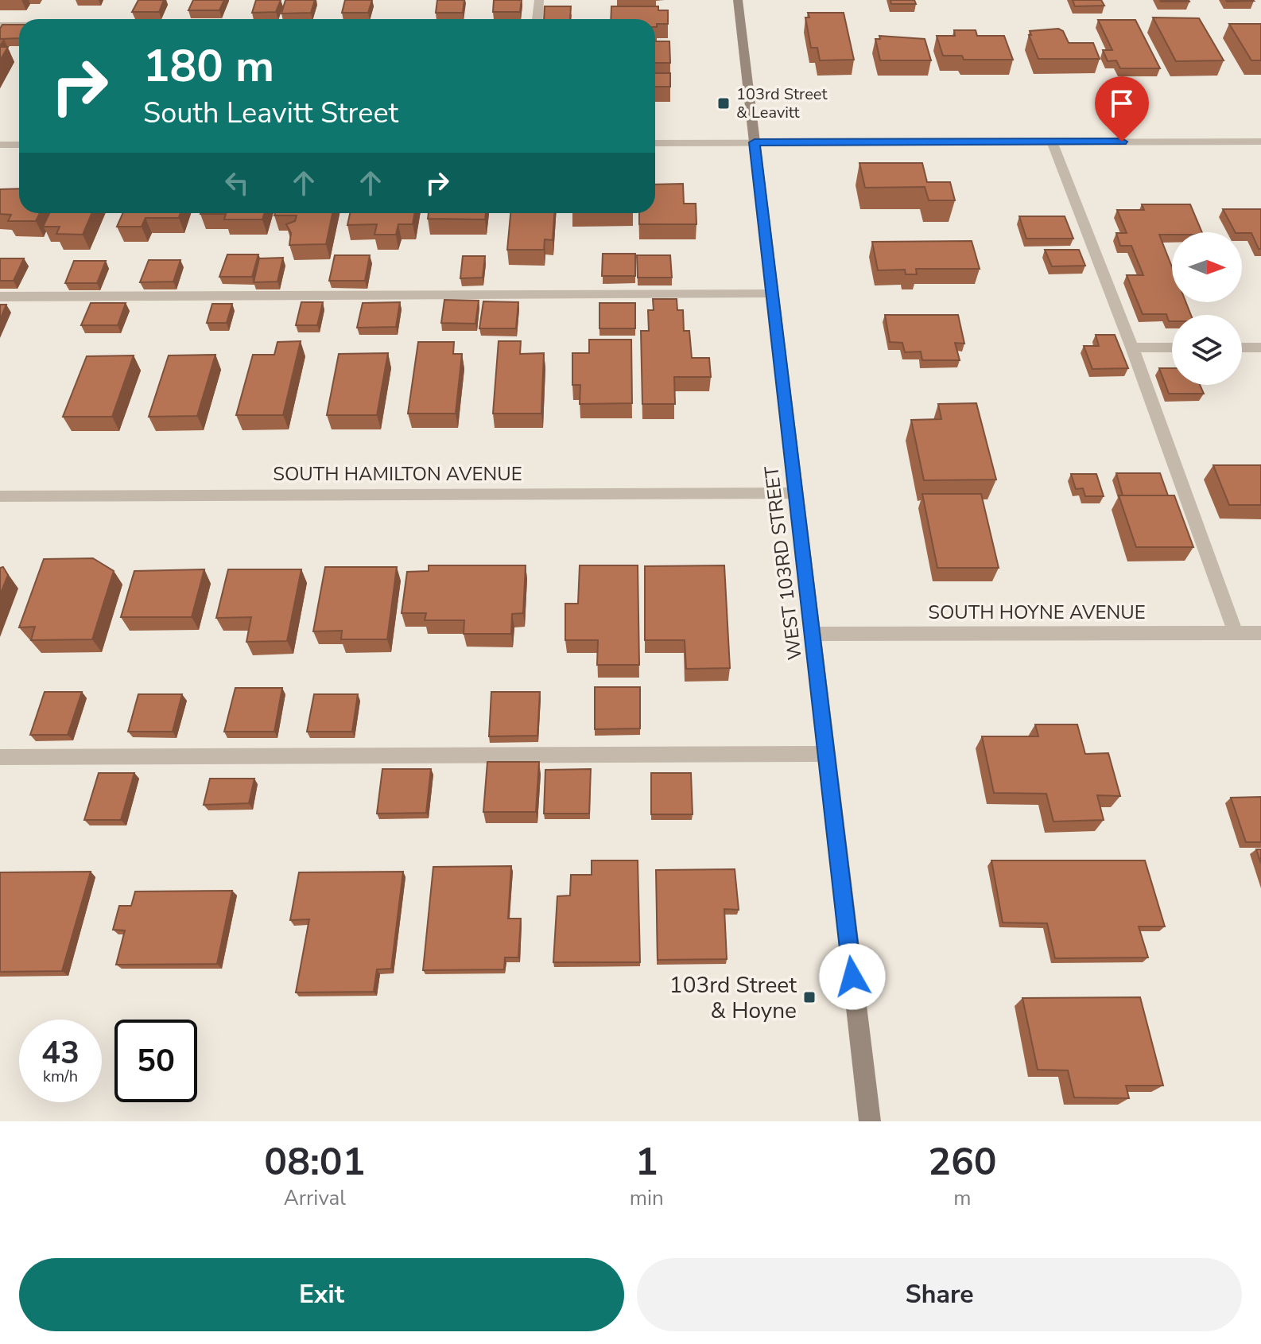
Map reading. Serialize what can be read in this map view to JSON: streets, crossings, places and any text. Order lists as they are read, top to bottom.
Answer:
{
  "streets": {
    "main road": ["WEST 103RD STREET"],
    "street": ["SOUTH HAMILTON AVENUE", "SOUTH HOYNE AVENUE"]
  },
  "crossings": [
    ["SOUTH HAMILTON AVENUE", "WEST 103RD STREET"],
    ["WEST 103RD STREET", "SOUTH HOYNE AVENUE"]
  ],
  "places": {
    "transit": ["103rd Street & Leavitt", "103rd Street & Hoyne"]
  },
  "north": "right",
  "page": {
    "turn": ["180 m", "South Leavitt Street"],
    "speed": "43 km/h",
    "limit": "50",
    "eta": [
      "08:01",
      "Arrival",
      "1",
      "min",
      "260",
      "m"
    ],
    "buttons": ["Exit", "Share"]
  }
}
